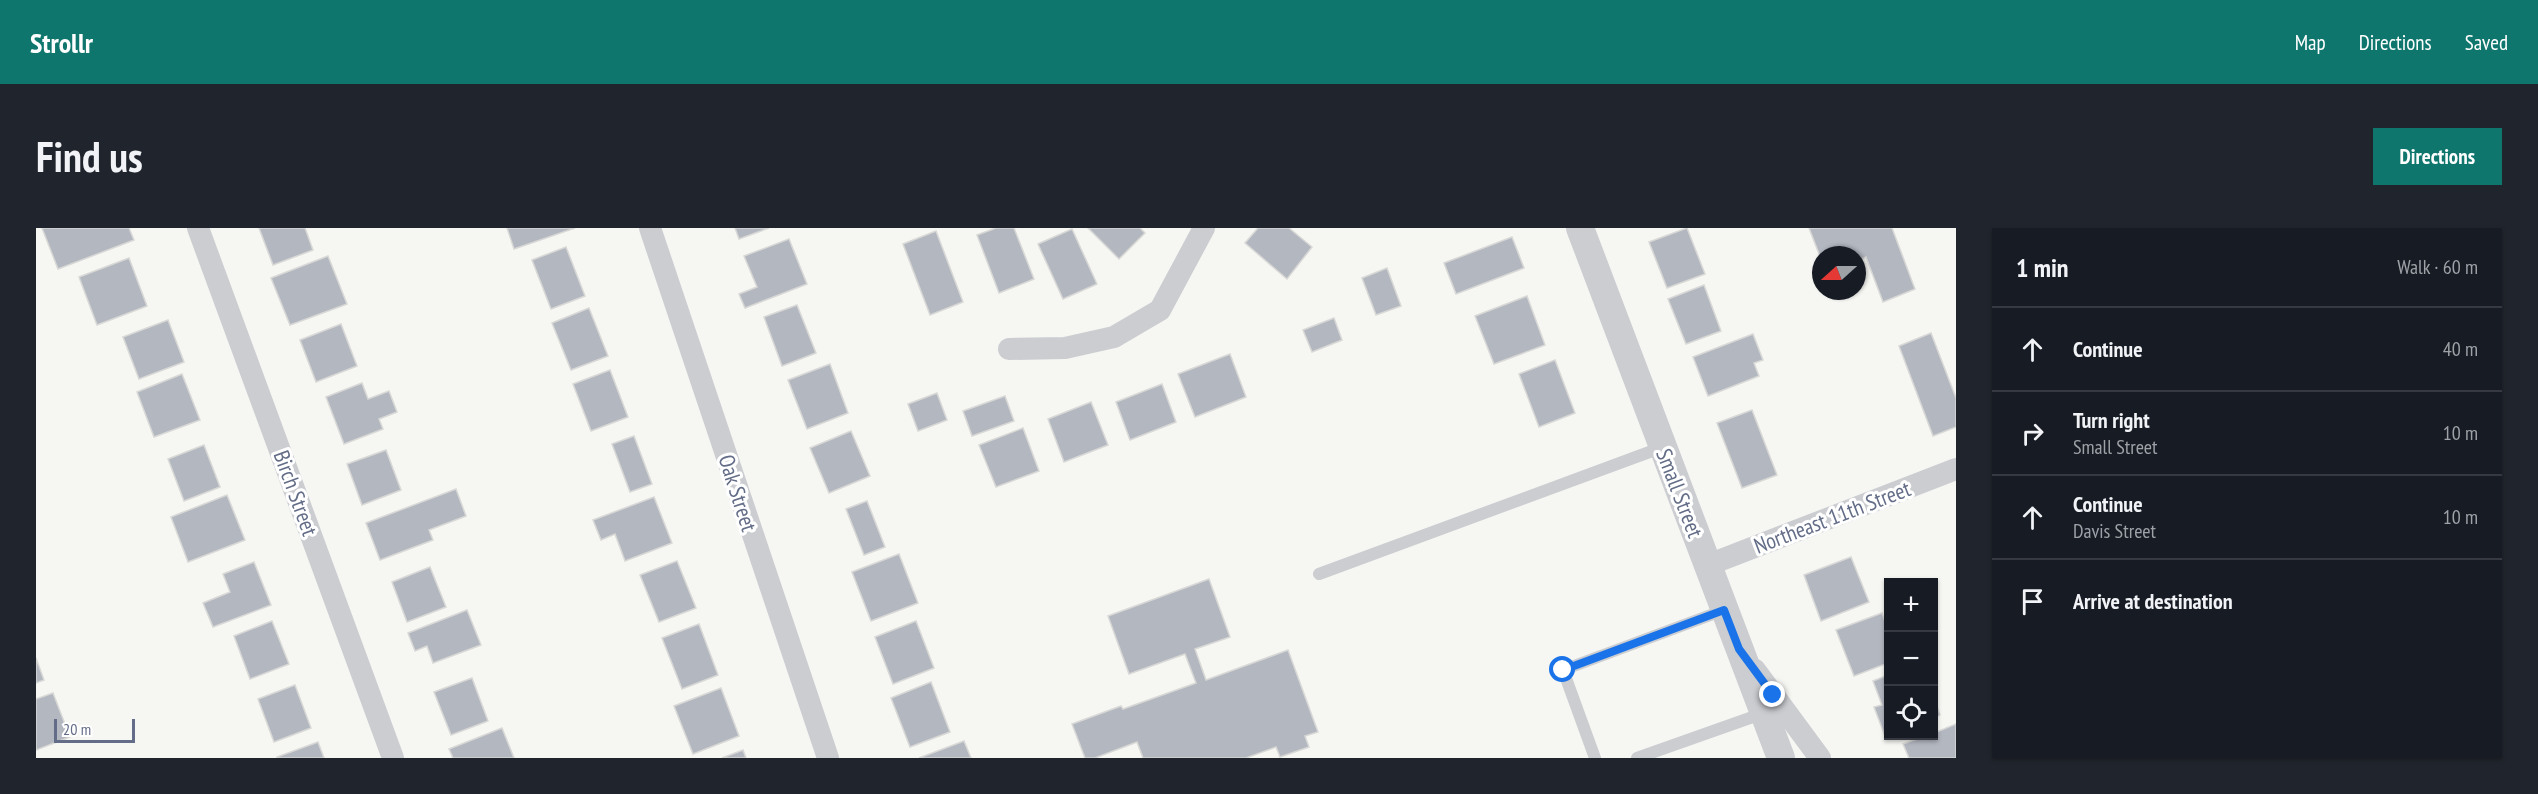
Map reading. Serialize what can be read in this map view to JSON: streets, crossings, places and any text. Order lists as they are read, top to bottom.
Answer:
{
  "streets": {
    "street": [
      "Birch Street",
      "Oak Street",
      "Small Street",
      "Northeast 11th Street"
    ]
  },
  "crossings": [
    ["Small Street", "Northeast 11th Street"]
  ],
  "scale_bar": "20 m",
  "north": "left",
  "page": {
    "header": "Strollr",
    "nav": ["Map", "Directions", "Saved"],
    "buttons": "Directions",
    "title": "Find us",
    "heading": ["1 min", "Walk · 60 m"],
    "list": [
      ["Continue", "40 m"],
      ["Turn right", "Small Street", "10 m"],
      ["Continue", "Davis Street", "10 m"],
      "Arrive at destination"
    ],
    "map_buttons": ["+", "−"],
    "scale": "20 m"
  }
}
